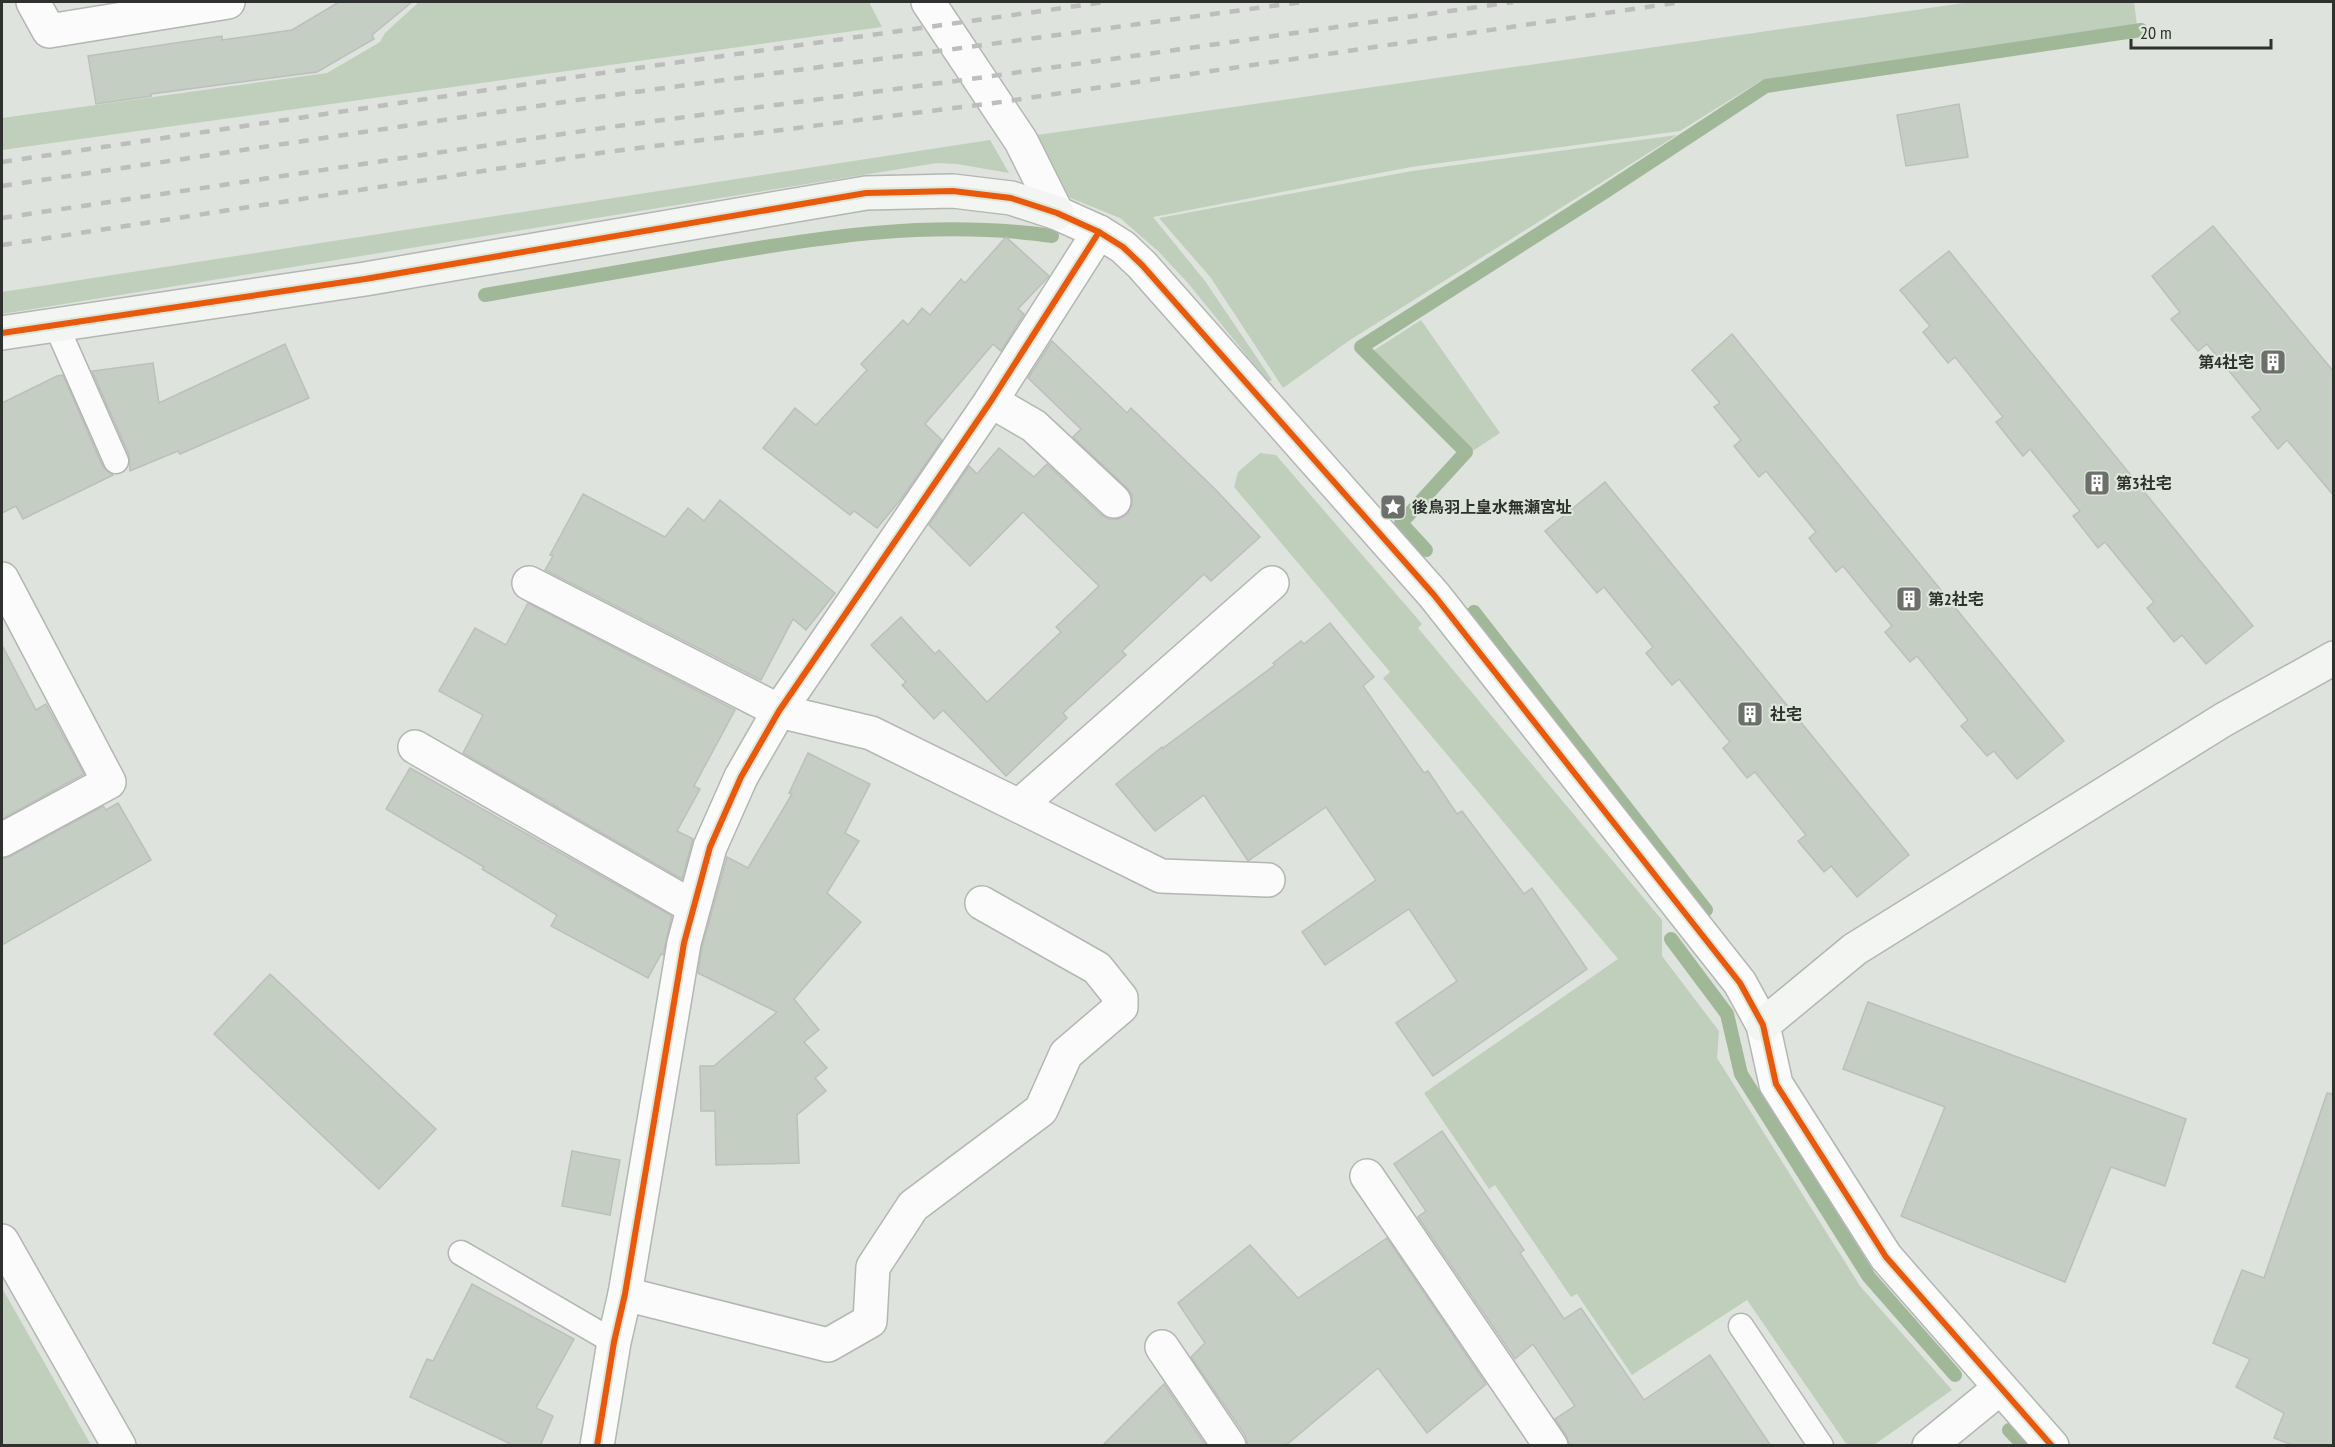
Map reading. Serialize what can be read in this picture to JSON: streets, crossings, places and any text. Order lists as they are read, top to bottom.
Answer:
{
  "places": {
    "building": [
      "第4社宅",
      "第3社宅",
      "第2社宅",
      "社宅"
    ],
    "place": ["後鳥羽上皇水無瀬宮址"]
  },
  "scale_bar": "20 m"
}
